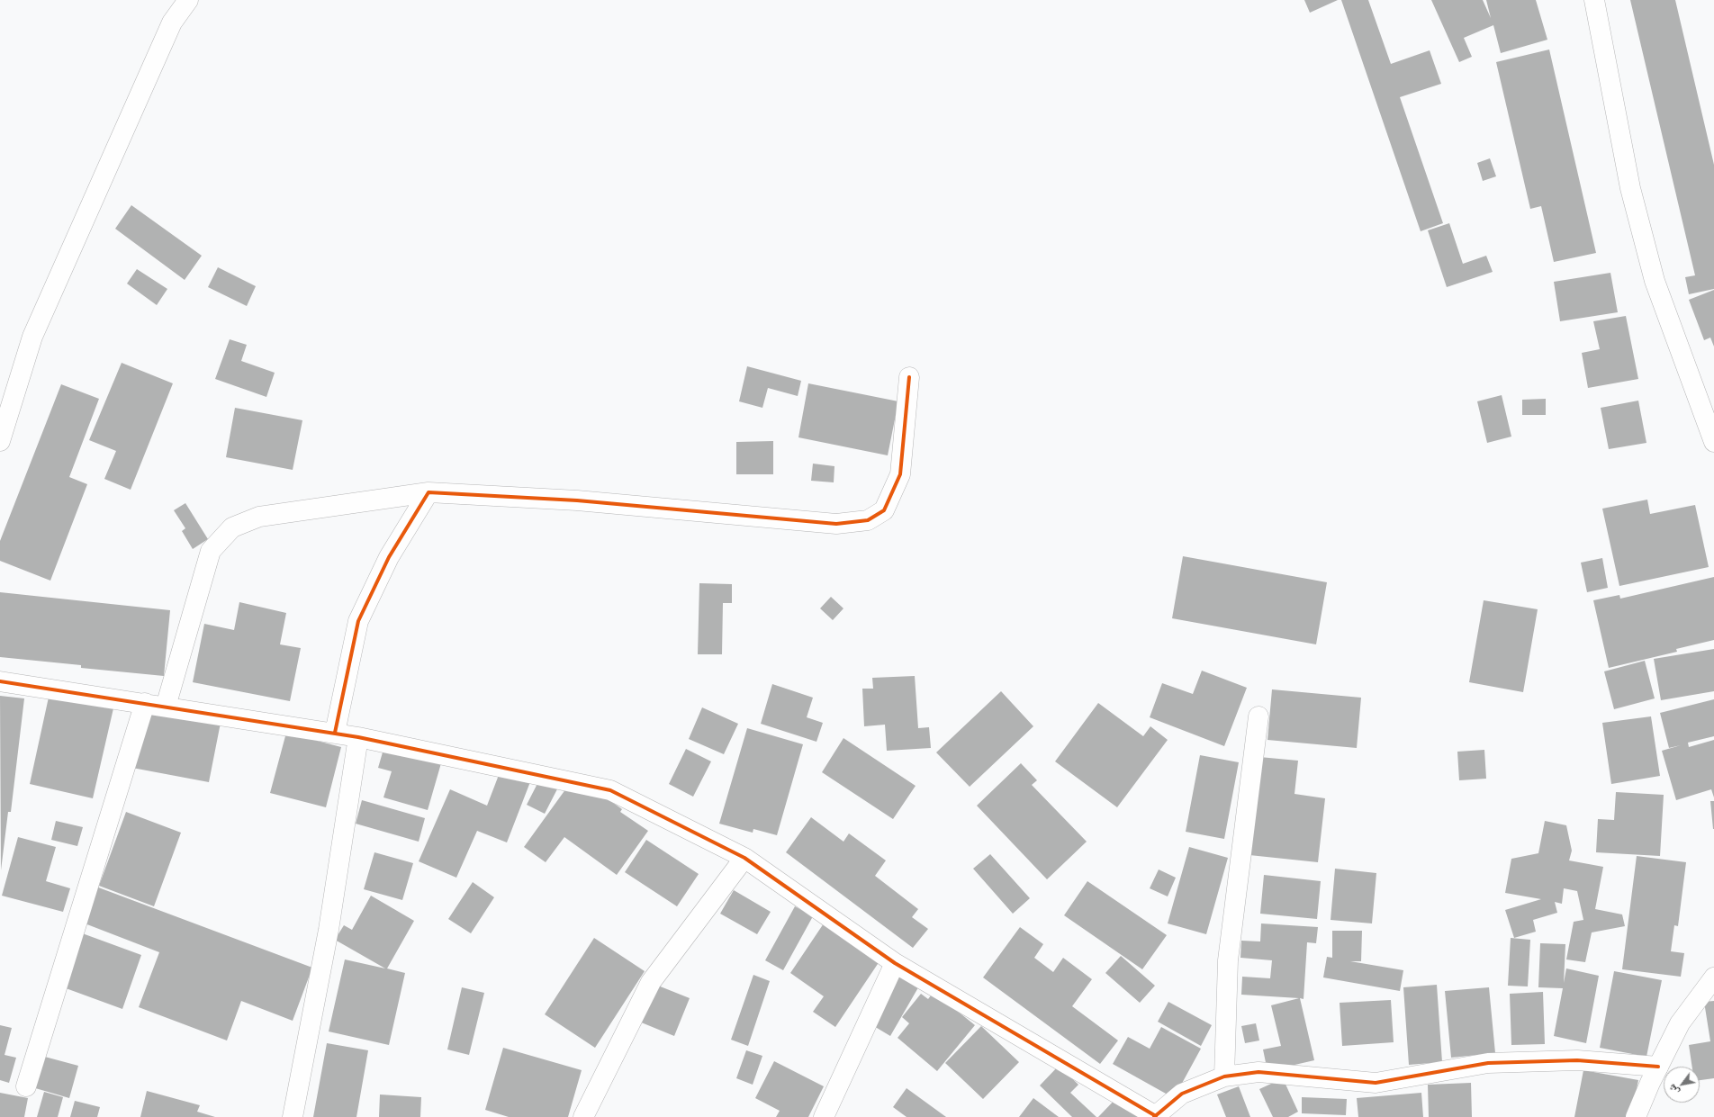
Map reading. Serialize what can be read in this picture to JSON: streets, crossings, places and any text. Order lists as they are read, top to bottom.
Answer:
{
  "north": "bottom left"
}
